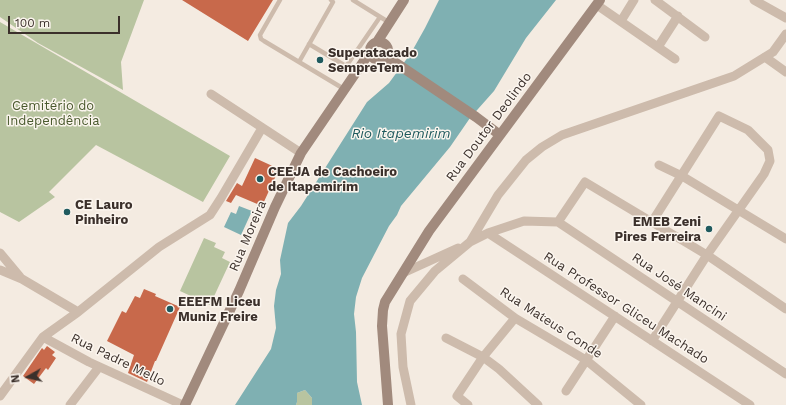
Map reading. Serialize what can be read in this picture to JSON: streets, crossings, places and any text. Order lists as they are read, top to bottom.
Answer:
{
  "streets": {
    "street": [
      "Rua Doutor Deolindo",
      "Rua Moreira",
      "Rua José Mancini",
      "Rua Professor Gliceu Machado",
      "Rua Mateus Conde",
      "Rua Padre Mello"
    ]
  },
  "crossings": [
    ["Rua Moreira", "Rua Padre Mello"]
  ],
  "water": ["Rio Itapemirim"],
  "parks": ["Cemitério do Independência"],
  "places": [
    "Superatacado SempreTem",
    "CEEJA de Cachoeiro de Itapemirim",
    "CE Lauro Pinheiro",
    "EMEB Zeni Pires Ferreira",
    "EEEFM Liceu Muniz Freire"
  ],
  "scale_bar": "100 m",
  "north": "left"
}
